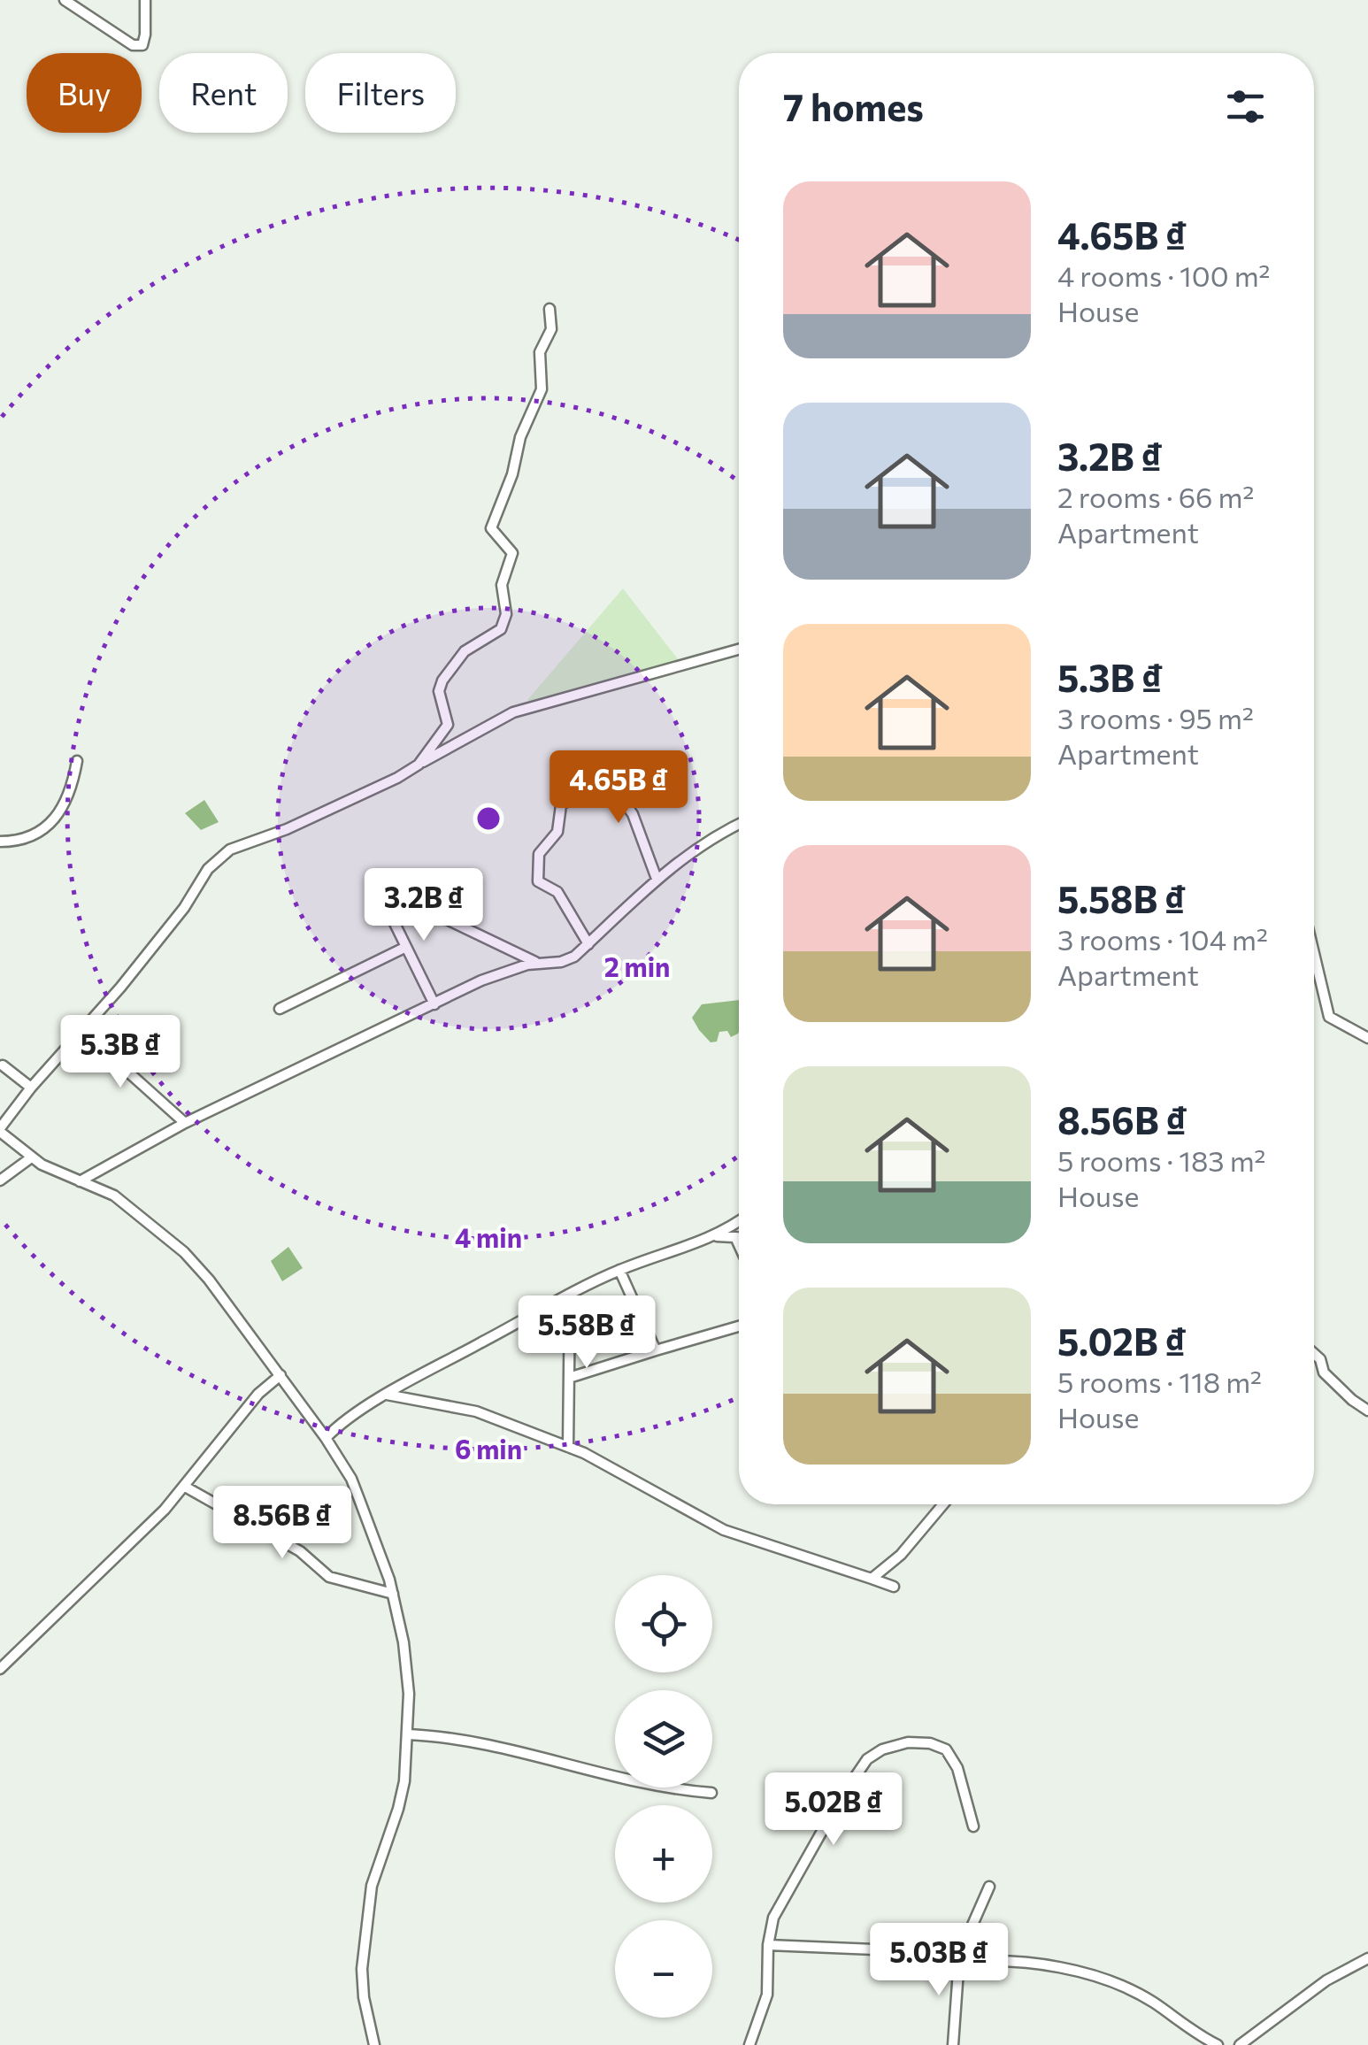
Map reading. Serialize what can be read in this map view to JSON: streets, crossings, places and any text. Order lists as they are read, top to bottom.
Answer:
{
  "page": {
    "chip": ["Buy", "Rent", "Filters"],
    "heading": "7 homes",
    "list": [
      {
        "name": "4.65B ₫",
        "note": "4 rooms · 100 m² · House"
      },
      {
        "name": "3.2B ₫",
        "note": "2 rooms · 66 m² · Apartment"
      },
      {
        "name": "5.3B ₫",
        "note": "3 rooms · 95 m² · Apartment"
      },
      {
        "name": "5.58B ₫",
        "note": "3 rooms · 104 m² · Apartment"
      },
      {
        "name": "8.56B ₫",
        "note": "5 rooms · 183 m² · House"
      },
      {
        "name": "5.02B ₫",
        "note": "5 rooms · 118 m² · House"
      }
    ],
    "price": [
      "4.65B ₫",
      "3.2B ₫",
      "5.3B ₫",
      "5.58B ₫",
      "8.56B ₫",
      "5.02B ₫",
      "5.03B ₫"
    ],
    "map_buttons": ["+", "−"]
  },
  "rings": ["2 min", "4 min", "6 min"]
}
